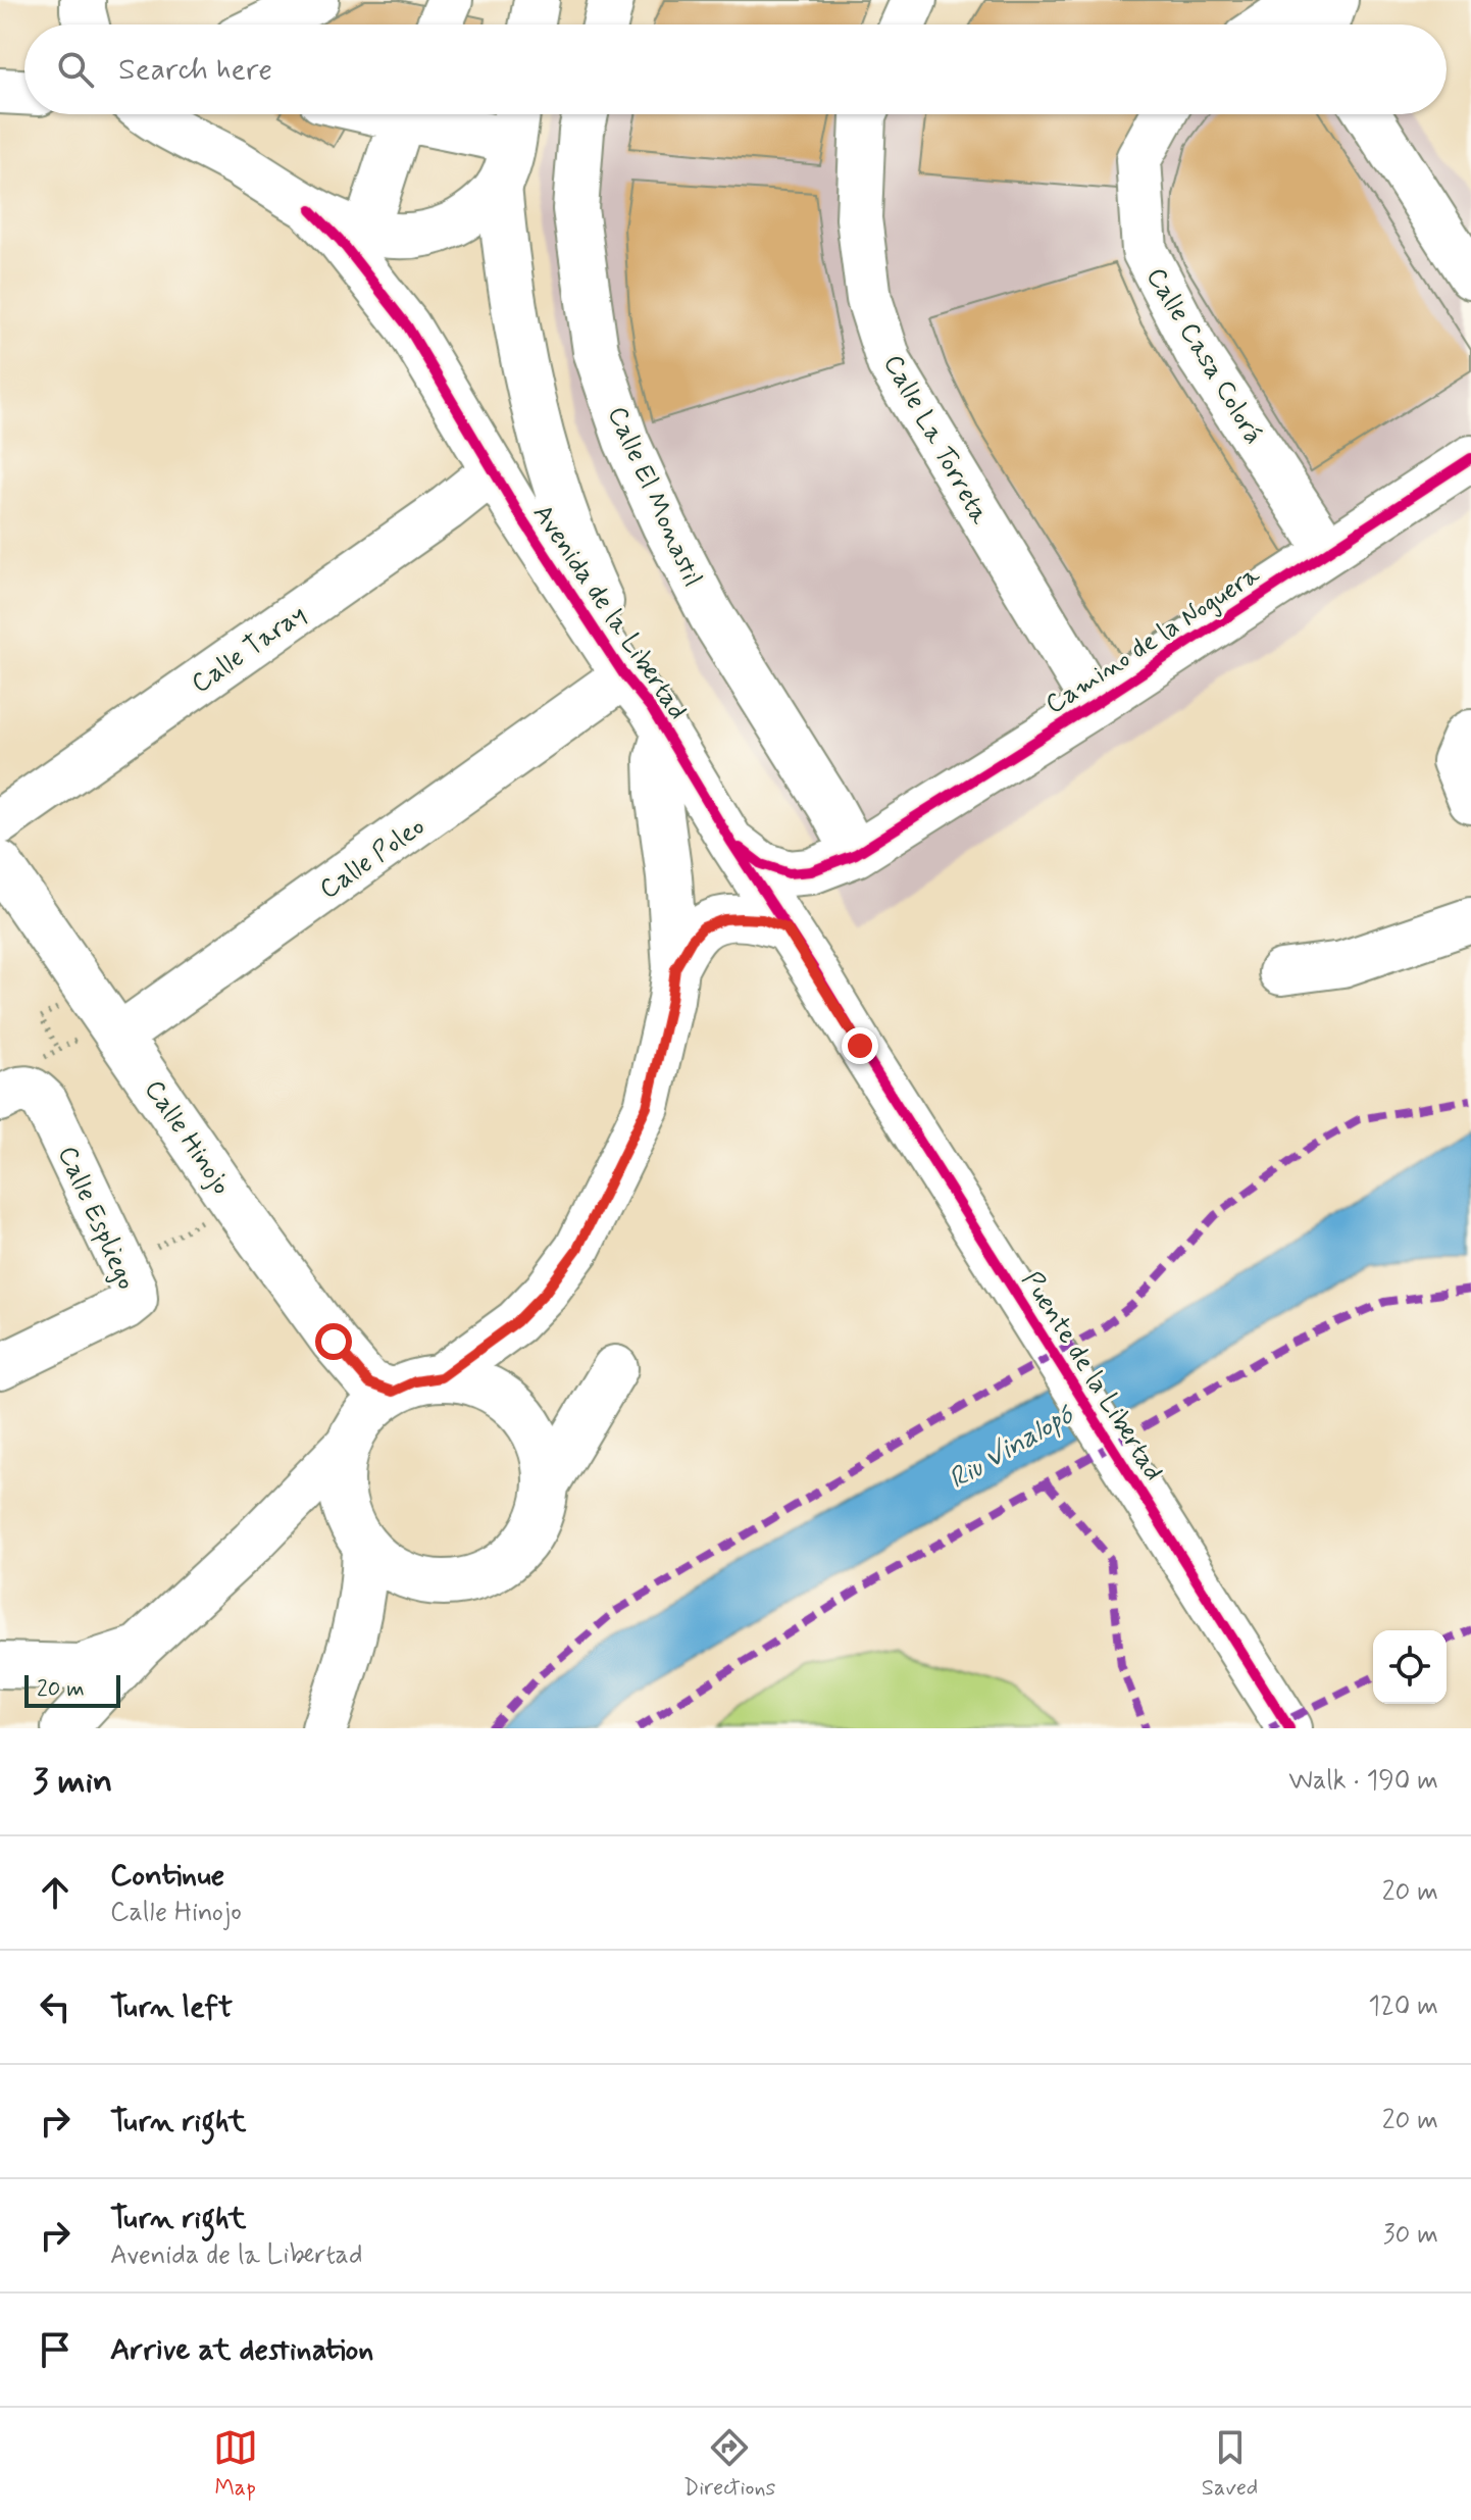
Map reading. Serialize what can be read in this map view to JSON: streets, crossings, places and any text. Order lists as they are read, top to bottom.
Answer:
{
  "streets": {
    "street": [
      "Calle Casa Colorá",
      "Calle La Torreta",
      "Calle El Monastil",
      "Avenida de la Libertad",
      "Camino de la Noguera",
      "Calle Taray",
      "Calle Poleo",
      "Calle Hinojo",
      "Calle Espliego",
      "Puente de la Libertad"
    ]
  },
  "crossings": [
    ["Calle Casa Colorá", "Camino de la Noguera"],
    ["Calle La Torreta", "Camino de la Noguera"],
    ["Calle El Monastil", "Camino de la Noguera"],
    ["Avenida de la Libertad", "Calle Taray"],
    ["Avenida de la Libertad", "Calle Poleo"],
    ["Avenida de la Libertad", "Puente de la Libertad"],
    ["Calle Poleo", "Calle Hinojo"]
  ],
  "water": ["Riu Vinalopó"],
  "scale_bar": "20 m",
  "page": {
    "search": "Search here",
    "scale": "20 m",
    "heading": ["3 min", "Walk · 190 m"],
    "list": [
      ["Continue", "Calle Hinojo", "20 m"],
      ["Turn left", "120 m"],
      ["Turn right", "20 m"],
      ["Turn right", "Avenida de la Libertad", "30 m"],
      "Arrive at destination"
    ],
    "nav": ["Map", "Directions", "Saved"]
  }
}
